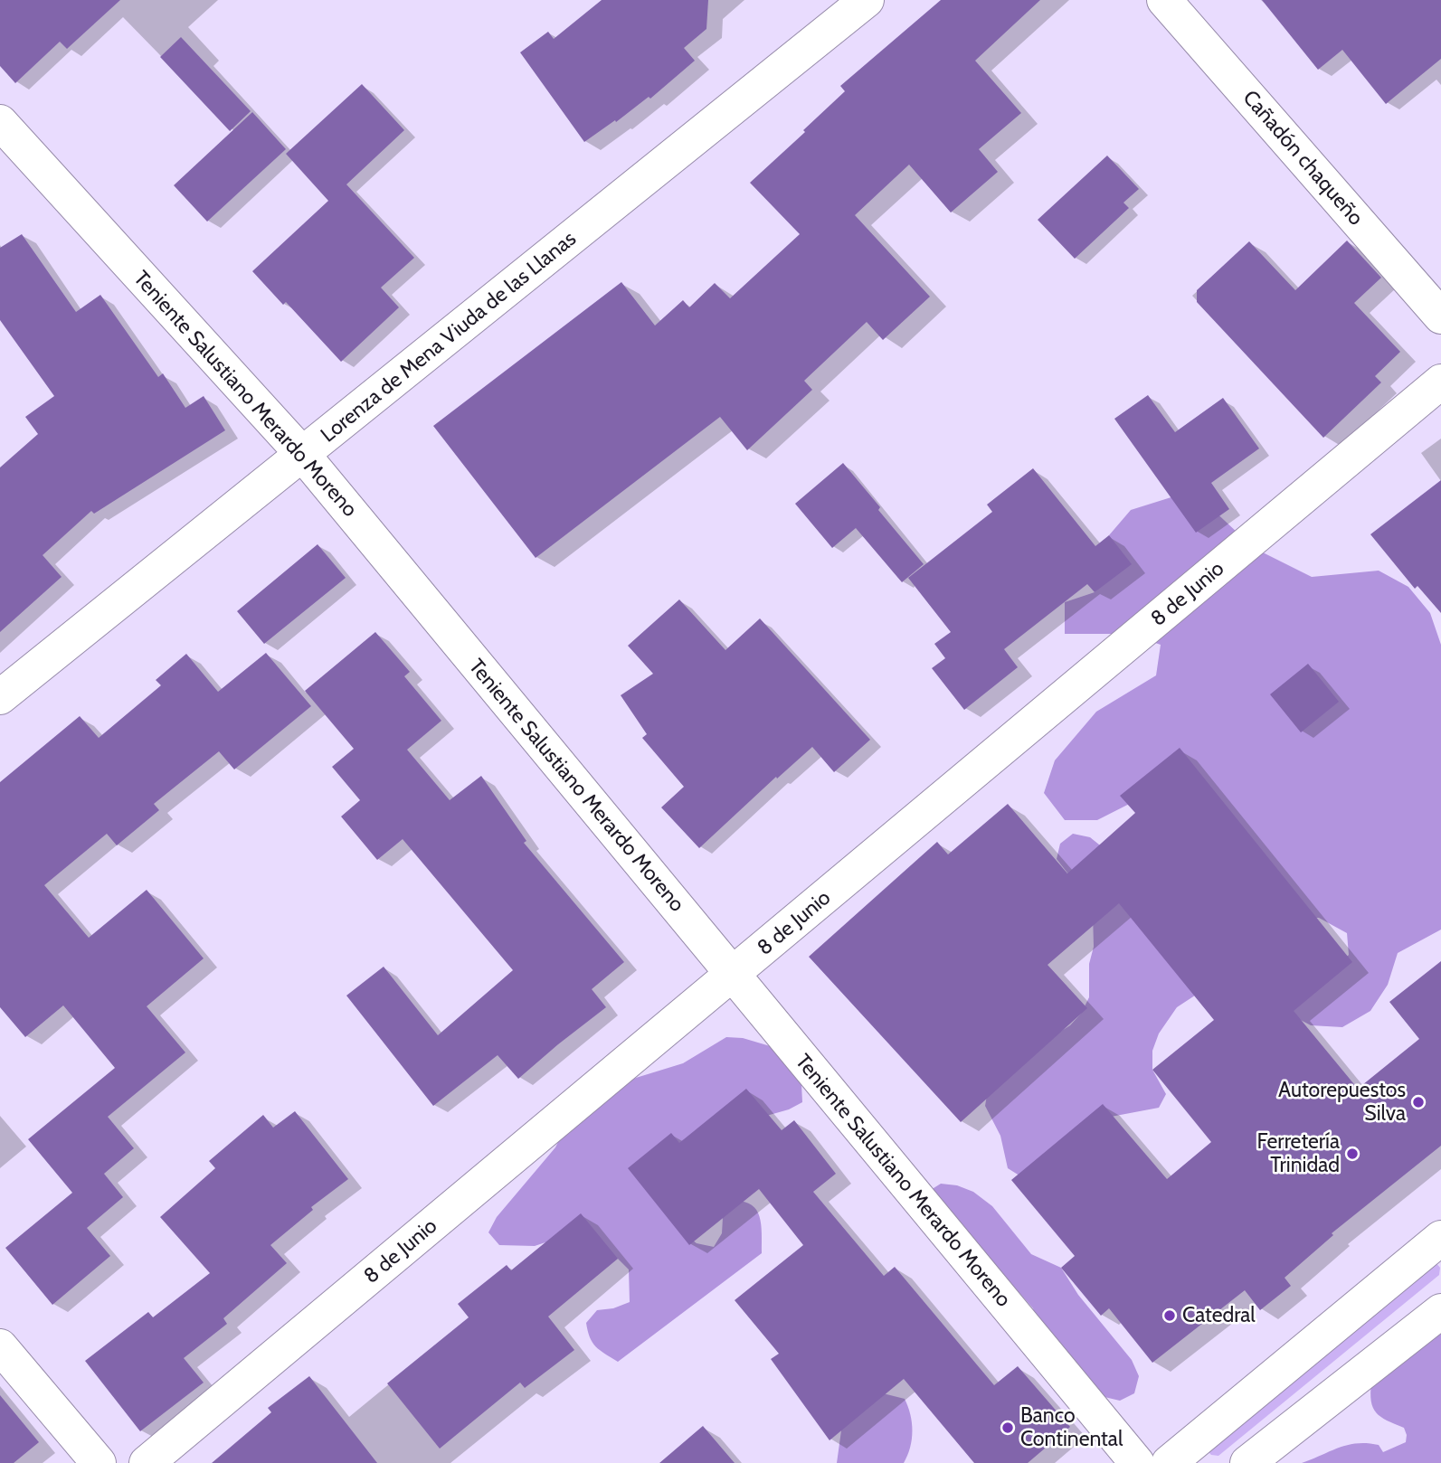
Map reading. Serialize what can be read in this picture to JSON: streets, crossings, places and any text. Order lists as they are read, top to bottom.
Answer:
{
  "streets": {
    "main road": [
      "Cañadón chaqueño",
      "Lorenza de Mena Viuda de las Llanas",
      "Teniente Salustiano Merardo Moreno",
      "8 de Junio"
    ]
  },
  "crossings": [
    ["Lorenza de Mena Viuda de las Llanas", "Teniente Salustiano Merardo Moreno"],
    ["Teniente Salustiano Merardo Moreno", "8 de Junio"]
  ],
  "places": [
    "Autorepuestos Silva",
    "Ferretería Trinidad",
    "Catedral",
    "Banco Continental"
  ]
}
